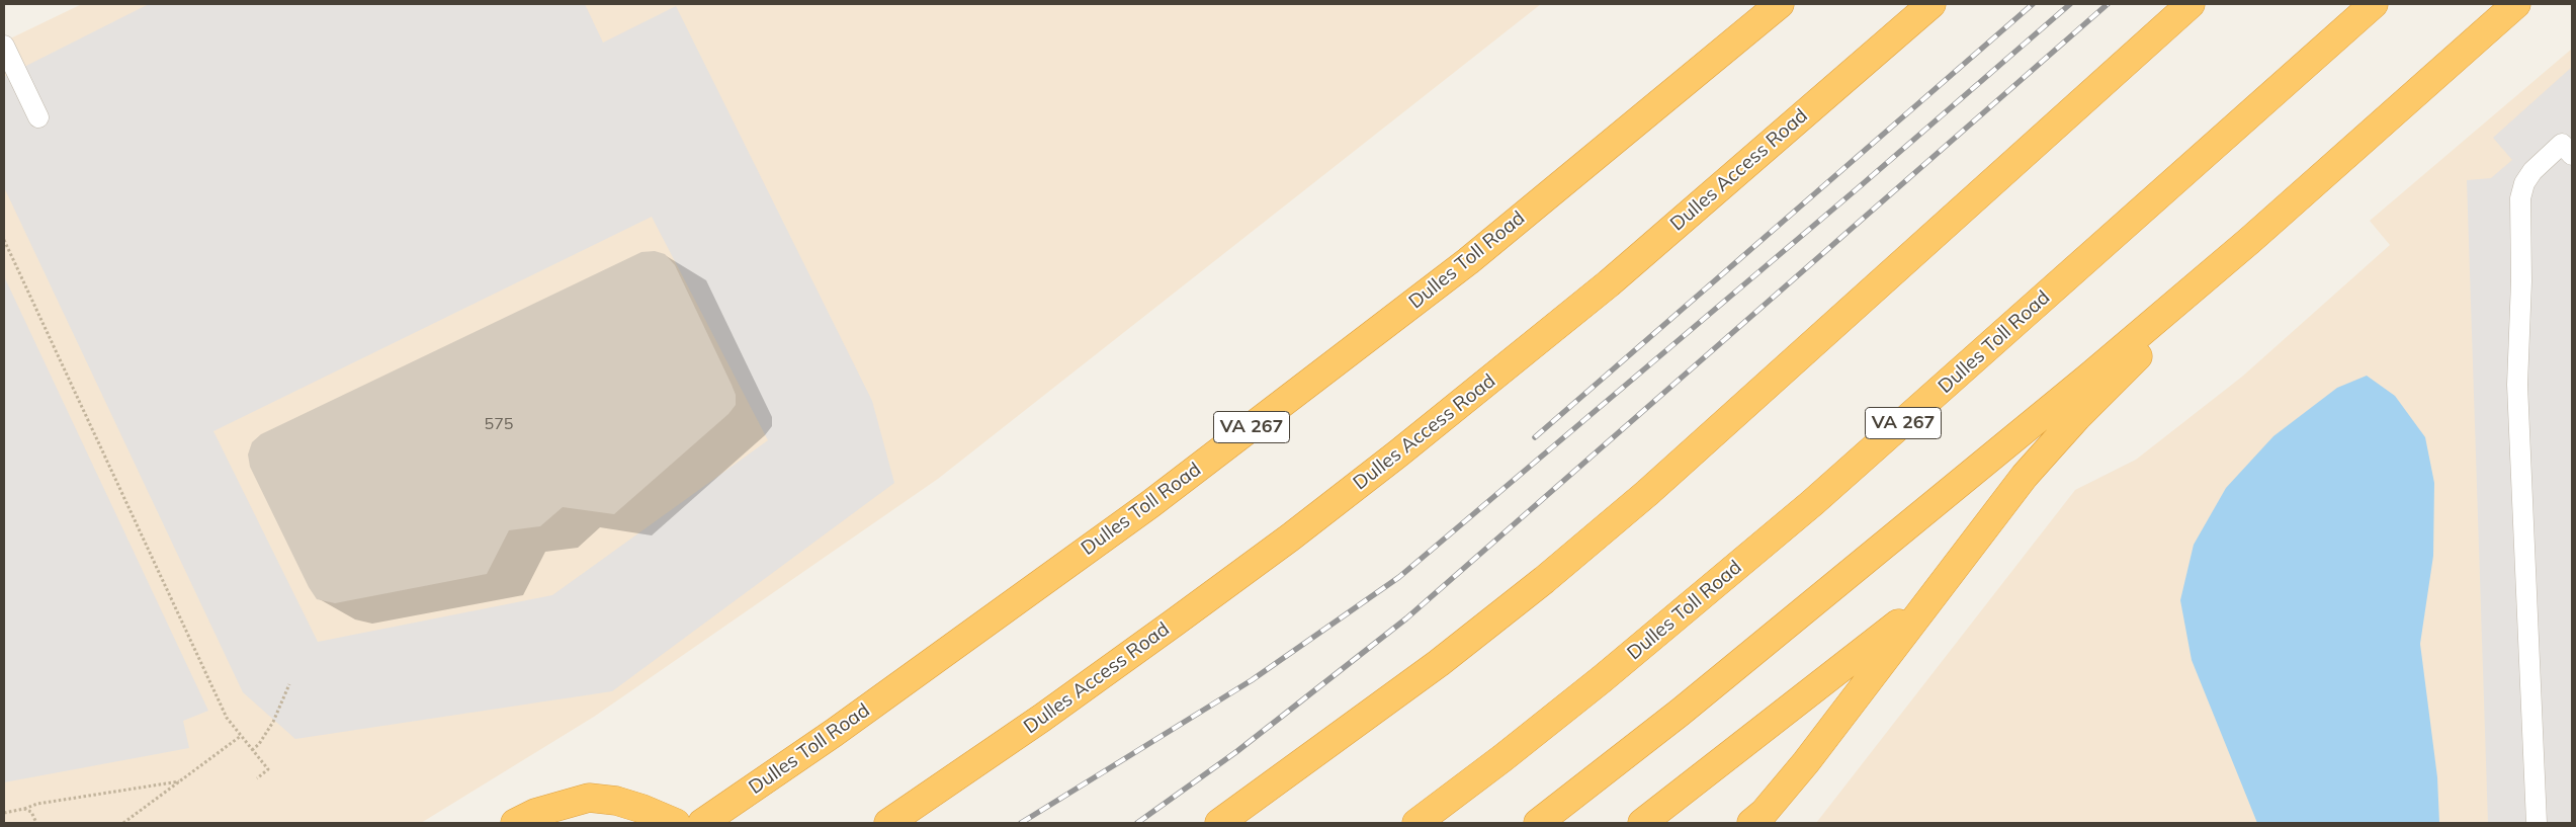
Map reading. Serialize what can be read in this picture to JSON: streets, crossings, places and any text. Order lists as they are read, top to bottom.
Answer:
{
  "streets": {
    "highway": ["Dulles Access Road", "Dulles Toll Road", "VA 267"]
  },
  "house_numbers": ["575"]
}
